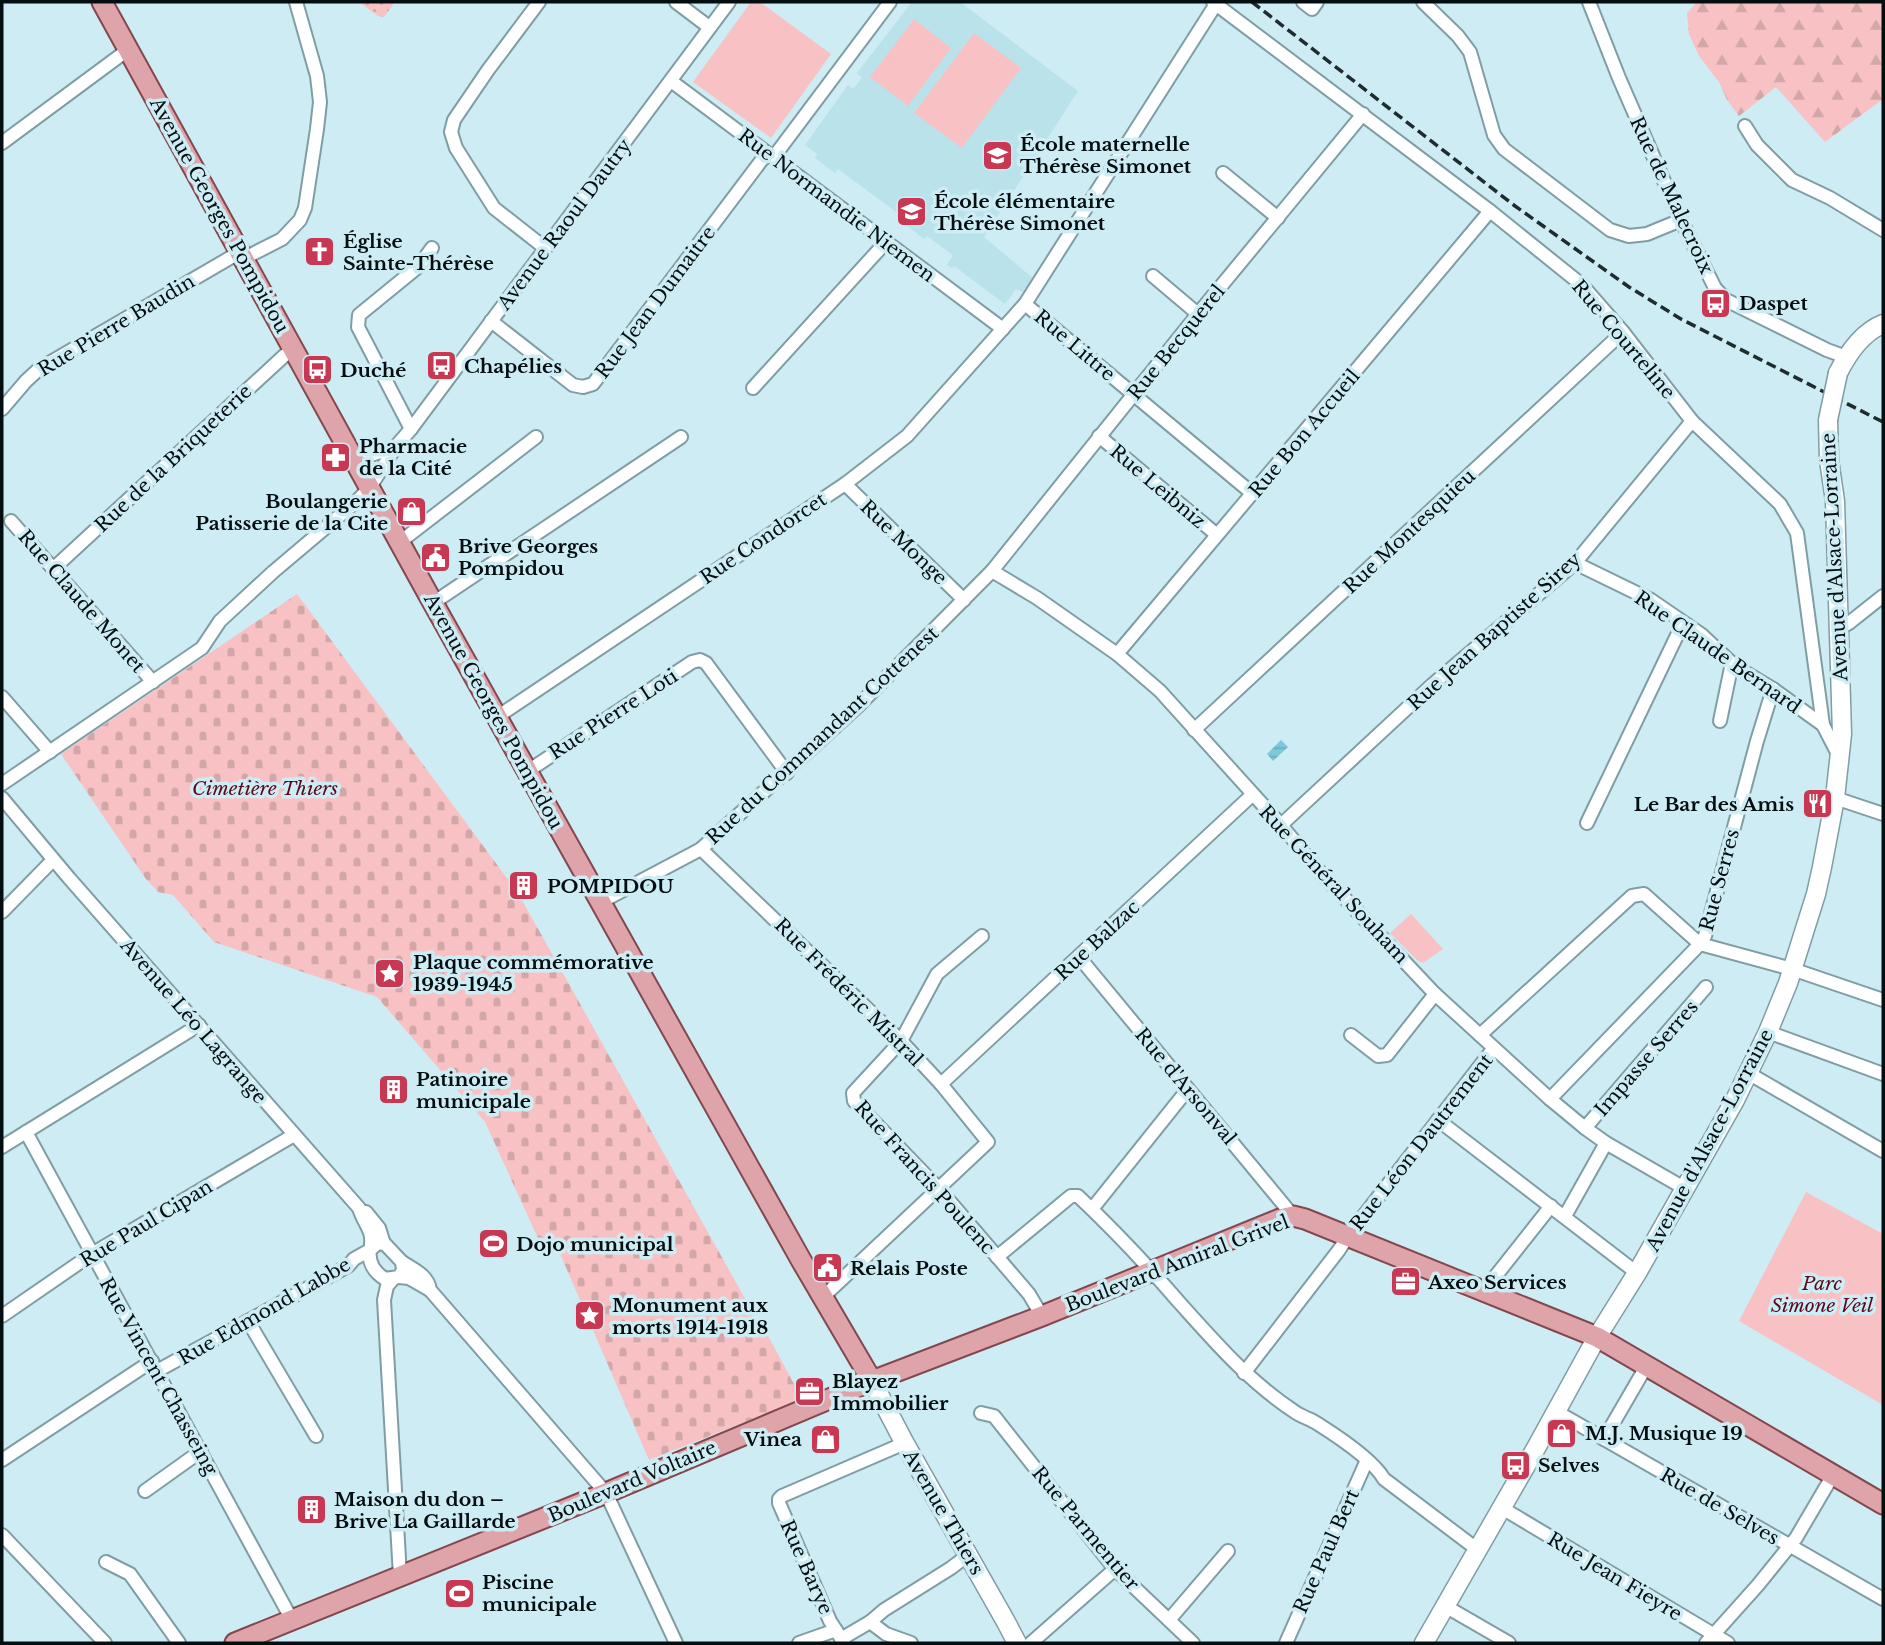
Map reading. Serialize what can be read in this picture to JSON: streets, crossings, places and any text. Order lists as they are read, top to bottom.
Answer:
{
  "streets": {
    "main road": [
      "Avenue Georges Pompidou",
      "Avenue d'Alsace-Lorraine",
      "Boulevard Amiral Grivel",
      "Boulevard Voltaire",
      "Avenue Thiers"
    ],
    "street": [
      "Rue de Malecroix",
      "Rue Normandie Niemen",
      "Avenue Raoul Dautry",
      "Rue Jean Dumaitre",
      "Rue Pierre Baudin",
      "Rue Courteline",
      "Rue Becquerel",
      "Rue Littre",
      "Rue Bon Accueil",
      "Rue de la Briqueterie",
      "Rue Leibniz",
      "Rue Montesquieu",
      "Rue Condorcet",
      "Rue Monge",
      "Rue Claude Monet",
      "Rue Jean Baptiste Sirey",
      "Rue Claude Bernard",
      "Rue Pierre Loti",
      "Rue du Commandant Cottenest",
      "Rue Serres",
      "Rue Général Souham",
      "Rue Balzac",
      "Rue Frédéric Mistral",
      "Avenue Léo Lagrange",
      "Impasse Serres",
      "Rue d'Arsonval",
      "Rue Léon Dautrement",
      "Rue Francis Poulenc",
      "Rue Paul Cipan",
      "Rue Edmond Labbe",
      "Rue Vincent Chasseing",
      "Rue de Selves",
      "Rue Parmentier",
      "Rue Paul Bert",
      "Rue Barye",
      "Rue Jean Fieyre"
    ]
  },
  "crossings": [
    ["Rue de Malecroix", "Avenue d'Alsace-Lorraine"],
    ["Rue Normandie Niemen", "Avenue Raoul Dautry"],
    ["Rue Normandie Niemen", "Rue Jean Dumaitre"],
    ["Rue Normandie Niemen", "Rue Condorcet"],
    ["Avenue Georges Pompidou", "Avenue Raoul Dautry"],
    ["Avenue Georges Pompidou", "Rue Pierre Baudin"],
    ["Avenue Georges Pompidou", "Rue de la Briqueterie"],
    ["Avenue Georges Pompidou", "Rue Condorcet"],
    ["Avenue Georges Pompidou", "Rue Pierre Loti"],
    ["Avenue Georges Pompidou", "Rue du Commandant Cottenest"],
    ["Avenue Georges Pompidou", "Boulevard Amiral Grivel"],
    ["Avenue Georges Pompidou", "Boulevard Voltaire"],
    ["Avenue Georges Pompidou", "Avenue Thiers"],
    ["Avenue Raoul Dautry", "Rue Jean Dumaitre"],
    ["Avenue Raoul Dautry", "Rue Claude Monet"],
    ["Rue Courteline", "Rue Becquerel"],
    ["Rue Courteline", "Rue Bon Accueil"],
    ["Rue Courteline", "Rue Montesquieu"],
    ["Rue Courteline", "Rue Condorcet"],
    ["Rue Courteline", "Avenue d'Alsace-Lorraine"],
    ["Rue Courteline", "Rue Jean Baptiste Sirey"],
    ["Rue Courteline", "Rue Claude Bernard"],
    ["Rue Becquerel", "Rue Littre"],
    ["Rue Becquerel", "Rue Leibniz"],
    ["Rue Becquerel", "Rue du Commandant Cottenest"],
    ["Rue Becquerel", "Rue Général Souham"],
    ["Rue Littre", "Rue Bon Accueil"],
    ["Rue Littre", "Rue Condorcet"],
    ["Rue Bon Accueil", "Rue Leibniz"],
    ["Rue Bon Accueil", "Rue Général Souham"],
    ["Rue de la Briqueterie", "Rue Claude Monet"],
    ["Rue Montesquieu", "Rue Général Souham"],
    ["Rue Condorcet", "Rue Monge"],
    ["Rue Monge", "Rue du Commandant Cottenest"],
    ["Avenue d'Alsace-Lorraine", "Rue Général Souham"],
    ["Avenue d'Alsace-Lorraine", "Boulevard Amiral Grivel"],
    ["Avenue d'Alsace-Lorraine", "Rue de Selves"],
    ["Avenue d'Alsace-Lorraine", "Rue Jean Fieyre"],
    ["Rue Jean Baptiste Sirey", "Rue Claude Bernard"],
    ["Rue Jean Baptiste Sirey", "Rue Général Souham"],
    ["Rue Claude Bernard", "Rue Serres"],
    ["Rue Pierre Loti", "Rue du Commandant Cottenest"],
    ["Rue du Commandant Cottenest", "Rue Général Souham"],
    ["Rue du Commandant Cottenest", "Rue Frédéric Mistral"],
    ["Rue Serres", "Rue Général Souham"],
    ["Rue Général Souham", "Rue Balzac"],
    ["Rue Général Souham", "Impasse Serres"],
    ["Rue Général Souham", "Rue Léon Dautrement"],
    ["Rue Balzac", "Rue Frédéric Mistral"],
    ["Rue Balzac", "Rue d'Arsonval"],
    ["Rue Frédéric Mistral", "Rue Francis Poulenc"],
    ["Avenue Léo Lagrange", "Rue Paul Cipan"],
    ["Avenue Léo Lagrange", "Rue Edmond Labbe"],
    ["Rue d'Arsonval", "Boulevard Amiral Grivel"],
    ["Rue Léon Dautrement", "Boulevard Amiral Grivel"],
    ["Rue Francis Poulenc", "Boulevard Amiral Grivel"],
    ["Rue Paul Cipan", "Rue Vincent Chasseing"],
    ["Boulevard Amiral Grivel", "Boulevard Voltaire"],
    ["Boulevard Amiral Grivel", "Avenue Thiers"],
    ["Rue Edmond Labbe", "Rue Vincent Chasseing"],
    ["Rue Vincent Chasseing", "Boulevard Voltaire"],
    ["Boulevard Voltaire", "Avenue Thiers"],
    ["Avenue Thiers", "Rue Barye"]
  ],
  "parks": ["Cimetière Thiers", "Parc Simone Veil"],
  "places": {
    "school or university": ["École maternelle Thérèse Simonet", "École élémentaire Thérèse Simonet"],
    "church": ["Église Sainte-Thérèse"],
    "bus stop": [
      "Daspet",
      "Chapélies",
      "Duché",
      "Selves"
    ],
    "pharmacy": ["Pharmacie de la Cité"],
    "shop": ["Boulangerie Patisserie de la Cite", "M.J. Musique 19", "Vinea"],
    "public building": ["Brive Georges Pompidou", "Relais Poste"],
    "restaurant": ["Le Bar des Amis"],
    "building": ["POMPIDOU", "Patinoire municipale", "Maison du don – Brive La Gaillarde"],
    "place": ["Plaque commémorative 1939-1945", "Monument aux morts 1914-1918"],
    "sports": ["Dojo municipal", "Piscine municipale"],
    "office": ["Axeo Services", "Blayez Immobilier"]
  }
}
